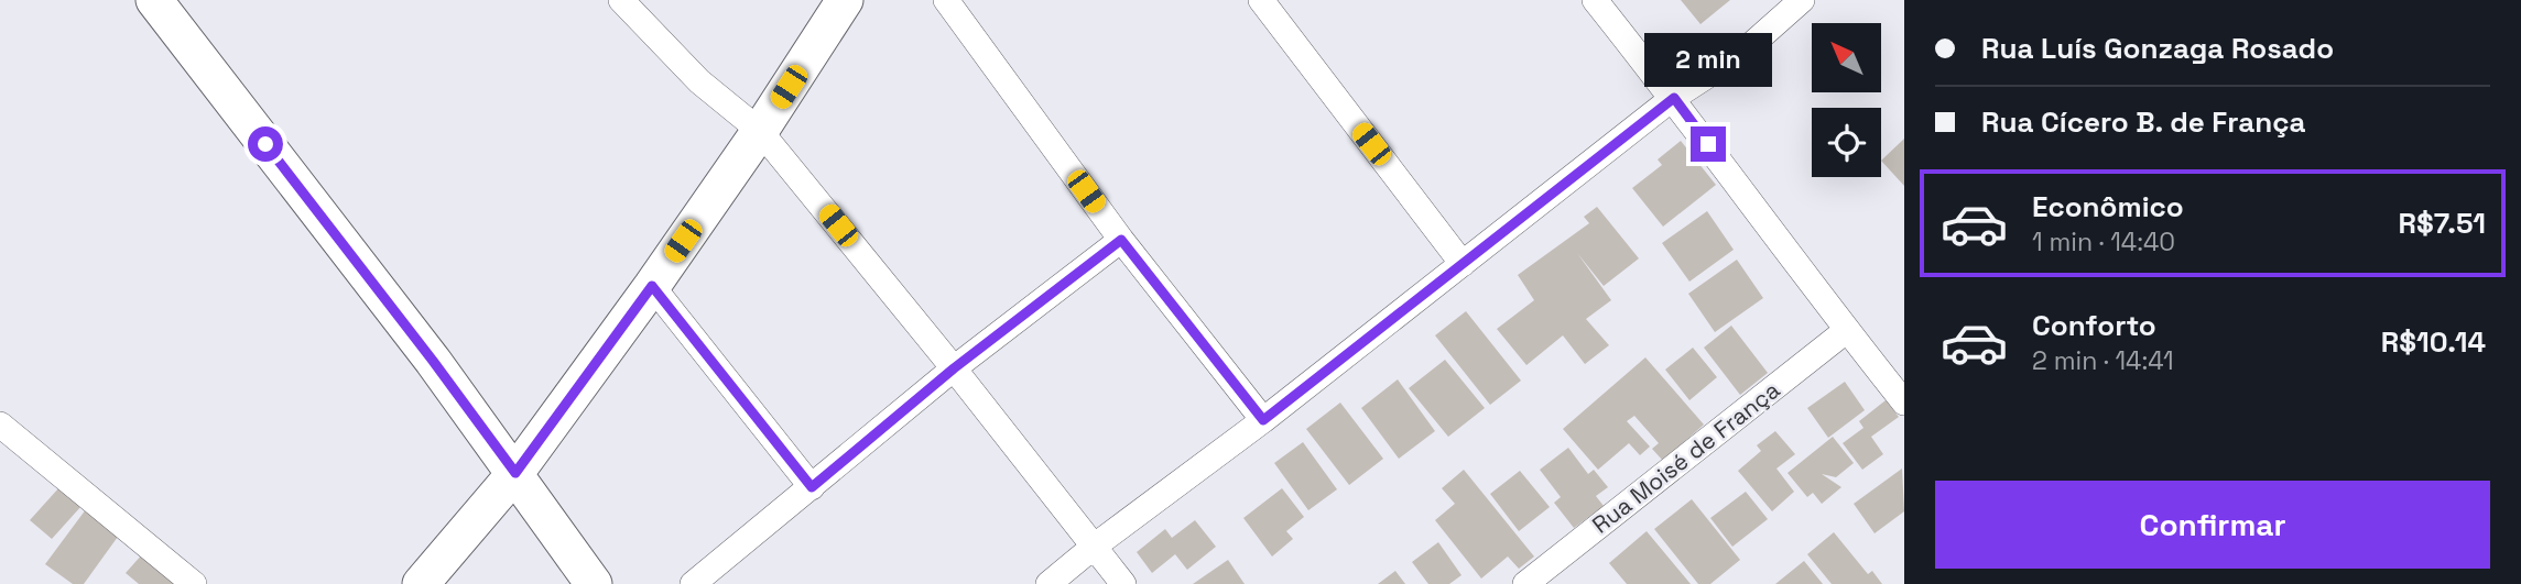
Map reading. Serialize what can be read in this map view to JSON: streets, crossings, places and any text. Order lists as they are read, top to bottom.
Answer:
{
  "streets": {
    "street": ["Rua Moisé de França"]
  },
  "north": "top left",
  "page": {
    "banner": ["Rua Luís Gonzaga Rosado", "Rua Cícero B. de França"],
    "bubble": "2 min",
    "list": [
      {
        "name": "Econômico",
        "note": "1 min · 14:40",
        "value": "R$7.51"
      },
      {
        "name": "Conforto",
        "note": "2 min · 14:41",
        "value": "R$10.14"
      }
    ],
    "buttons": "Confirmar"
  }
}
